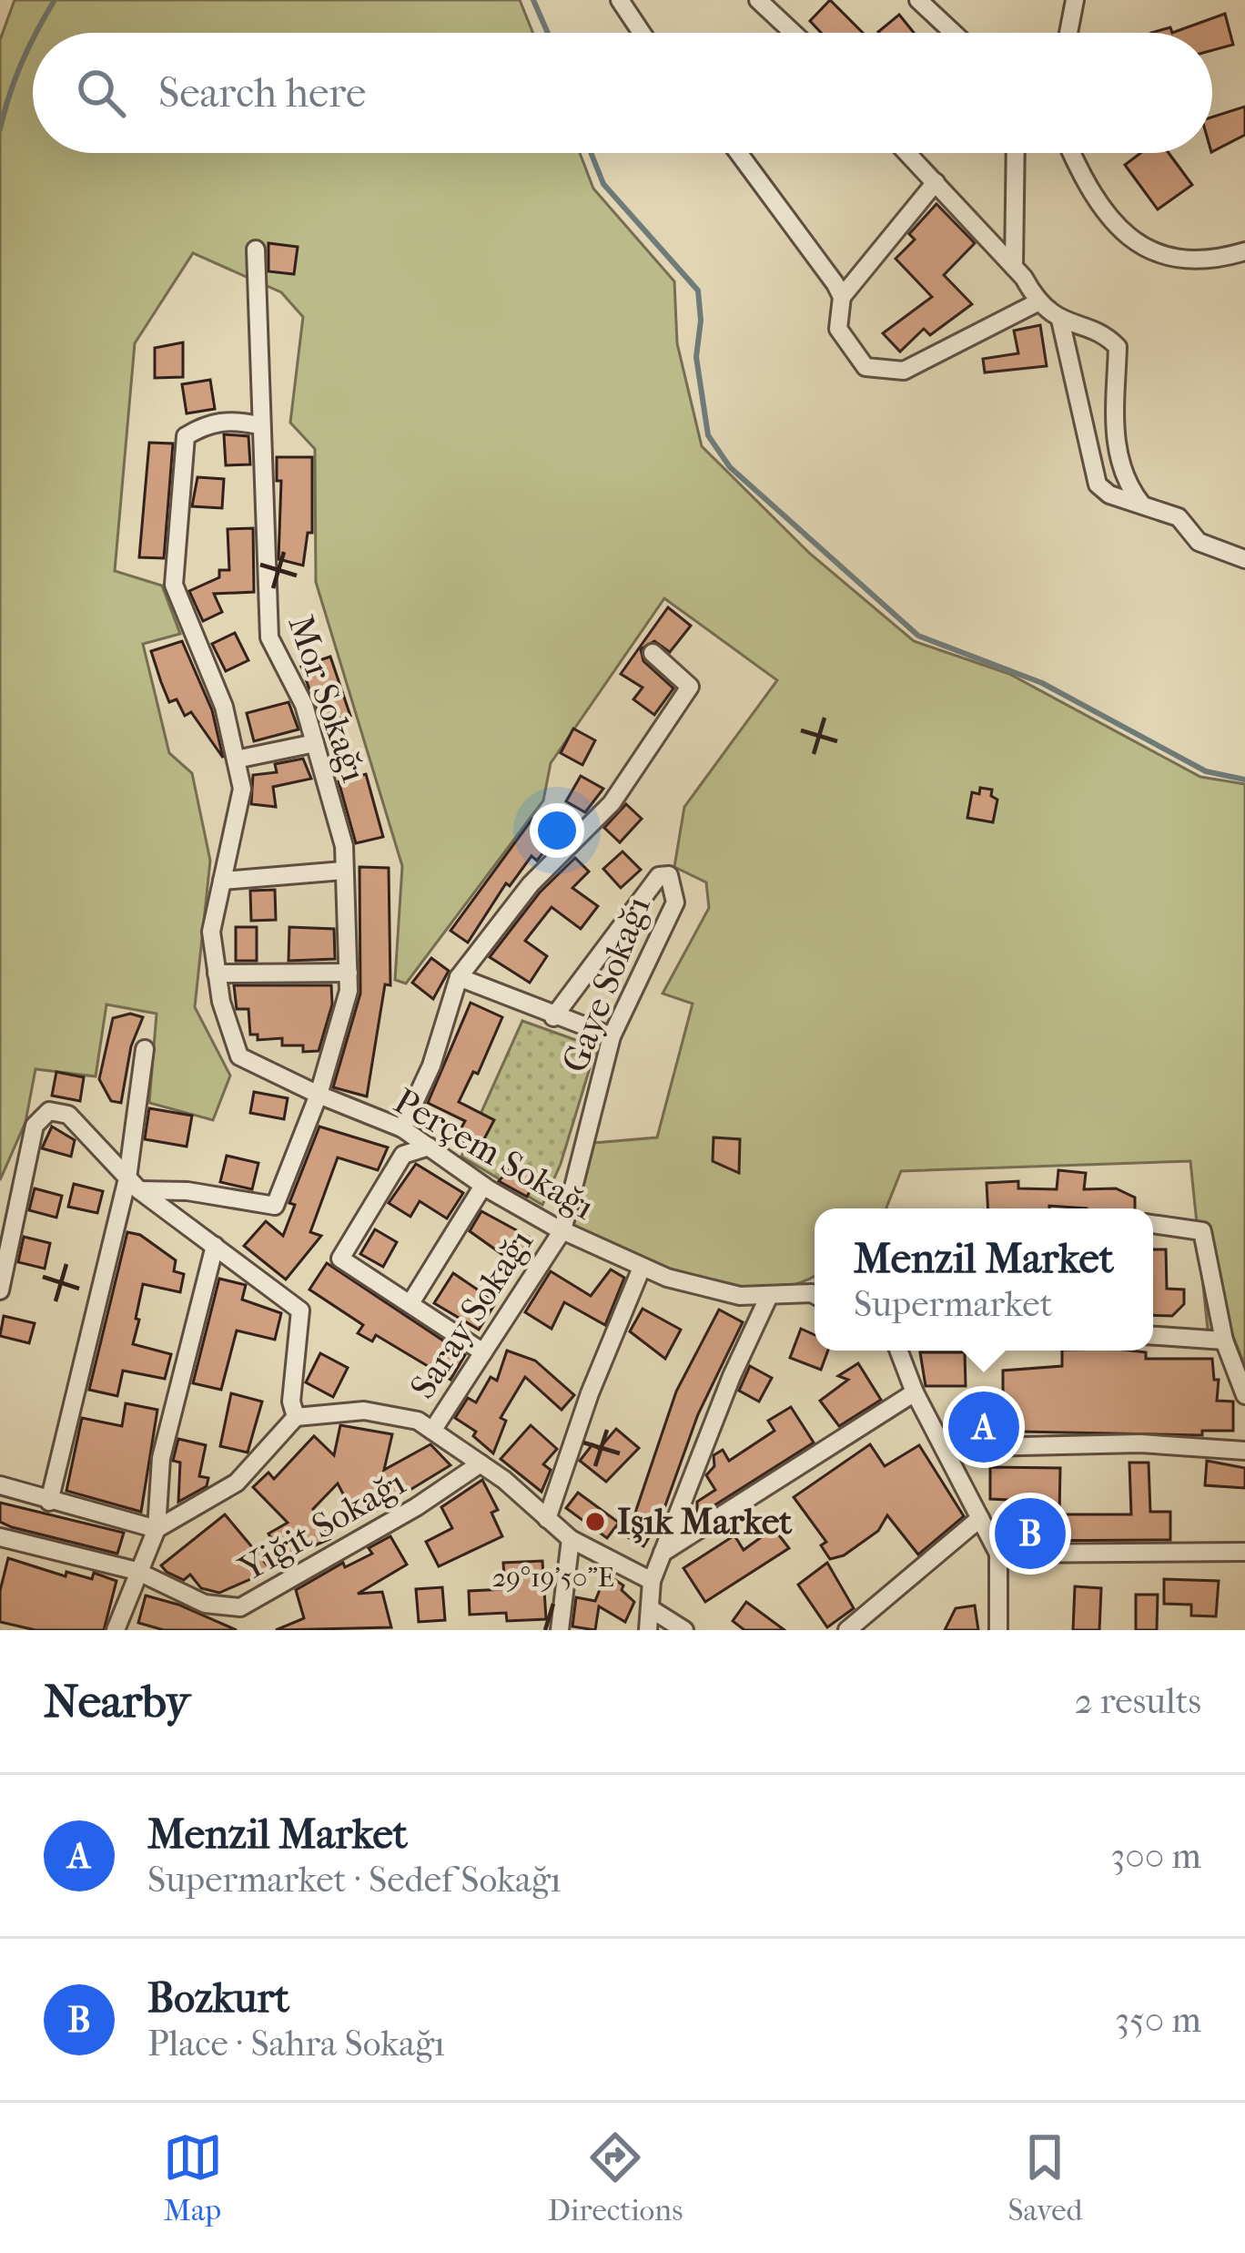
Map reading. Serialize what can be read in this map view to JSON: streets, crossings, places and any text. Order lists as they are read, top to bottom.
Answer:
{
  "streets": {
    "street": [
      "Mor Sokağı",
      "Gaye Sokağı",
      "Perçem Sokağı",
      "Saray Sokağı",
      "Yiğit Sokağı"
    ]
  },
  "crossings": [
    ["Mor Sokağı", "Perçem Sokağı"],
    ["Gaye Sokağı", "Perçem Sokağı"],
    ["Gaye Sokağı", "Saray Sokağı"],
    ["Perçem Sokağı", "Saray Sokağı"]
  ],
  "places": ["Işık Market"],
  "page": {
    "search": "Search here",
    "popup": ["Menzil Market", "Supermarket"],
    "pins": ["A", "B"],
    "heading": ["Nearby", "2 results"],
    "list": [
      {
        "mark": "A",
        "name": "Menzil Market",
        "note": "Supermarket · Sedef Sokağı",
        "value": "300 m"
      },
      {
        "mark": "B",
        "name": "Bozkurt",
        "note": "Place · Sahra Sokağı",
        "value": "350 m"
      }
    ],
    "nav": ["Map", "Directions", "Saved"]
  },
  "coordinates": ["29°19'50\"E"]
}
